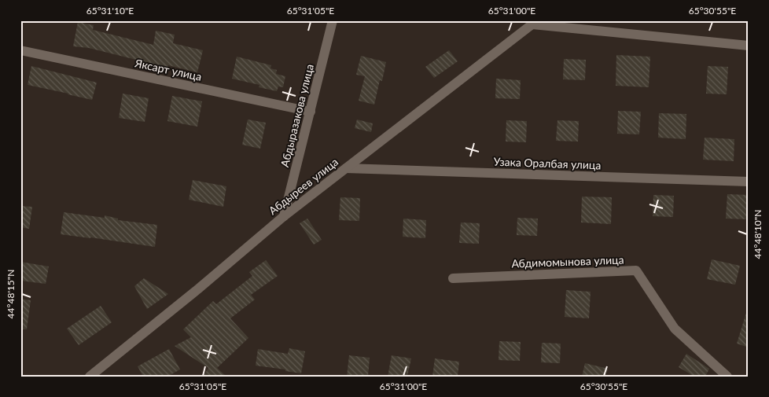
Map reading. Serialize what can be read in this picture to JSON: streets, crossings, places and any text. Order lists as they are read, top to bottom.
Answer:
{
  "streets": {
    "street": [
      "Яксарт улица",
      "Абдыразакова улица",
      "Узака Оралбая улица",
      "Абдыреев улица",
      "Абдимомынова улица"
    ]
  },
  "crossings": [
    ["Яксарт улица", "Абдыразакова улица"],
    ["Абдыразакова улица", "Абдыреев улица"],
    ["Узака Оралбая улица", "Абдыреев улица"]
  ],
  "coordinates": [
    "65°31'10\"E",
    "65°31'05\"E",
    "65°31'00\"E",
    "65°30'55\"E",
    "44°48'10\"N",
    "44°48'15\"N"
  ]
}
